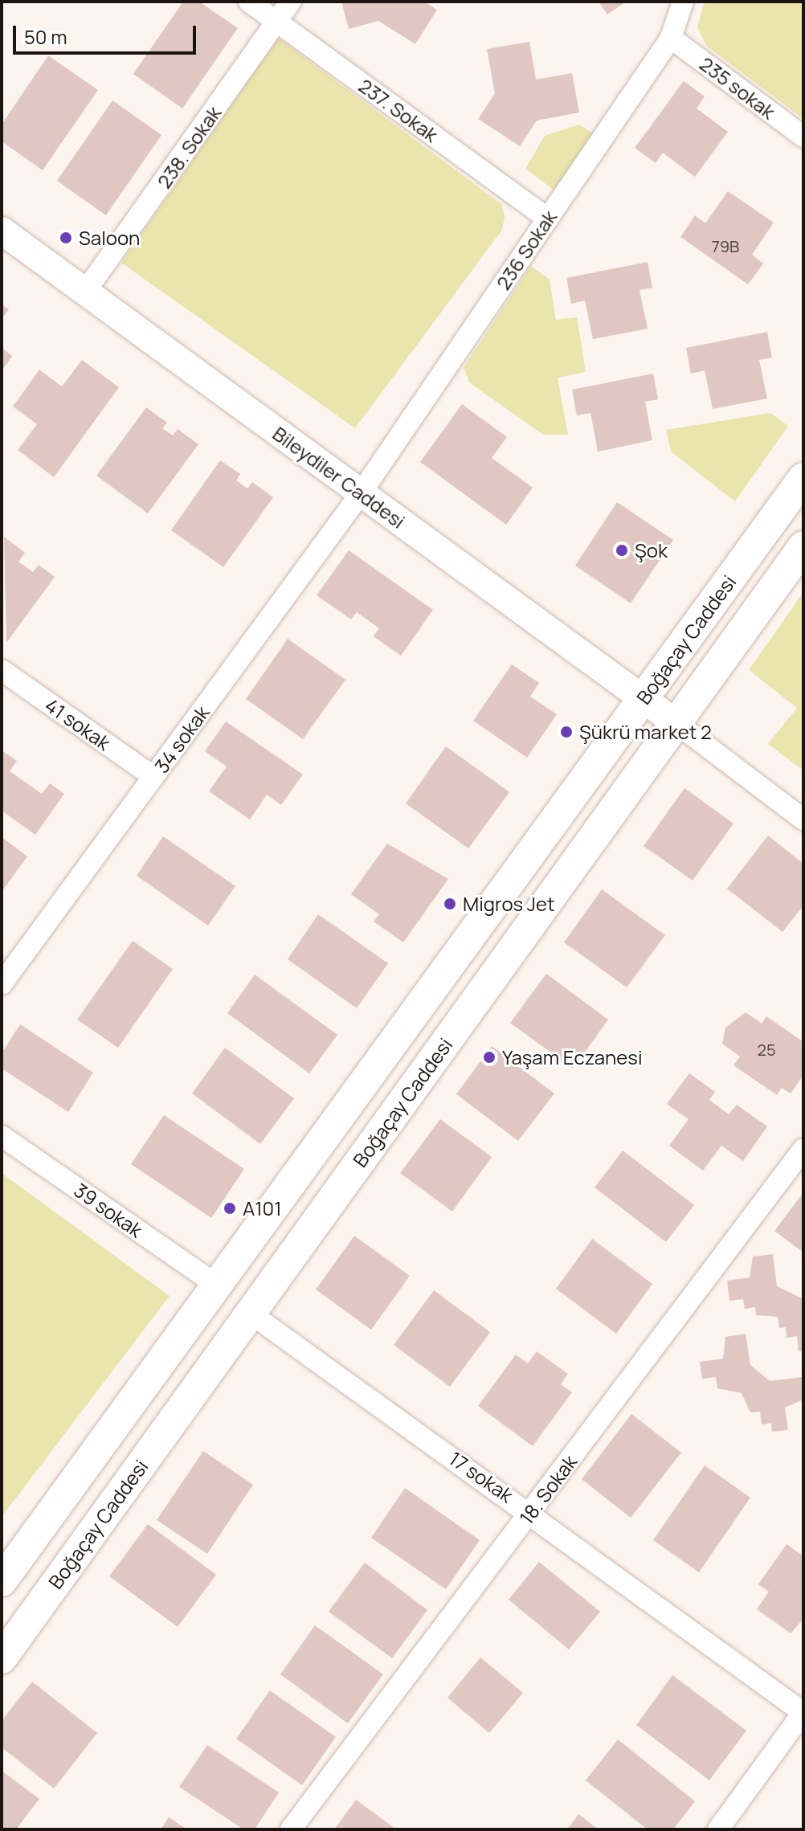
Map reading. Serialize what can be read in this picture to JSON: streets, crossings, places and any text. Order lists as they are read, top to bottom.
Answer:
{
  "streets": {
    "main road": ["Boğaçay Caddesi"],
    "street": [
      "235 sokak",
      "237. Sokak",
      "238. Sokak",
      "236 Sokak",
      "Bileydiler Caddesi",
      "41 sokak",
      "34 sokak",
      "39 sokak",
      "17 sokak",
      "18. Sokak"
    ]
  },
  "crossings": [
    ["235 sokak", "236 Sokak"],
    ["237. Sokak", "238. Sokak"],
    ["237. Sokak", "236 Sokak"],
    ["238. Sokak", "Bileydiler Caddesi"],
    ["236 Sokak", "Bileydiler Caddesi"],
    ["236 Sokak", "34 sokak"],
    ["Bileydiler Caddesi", "Boğaçay Caddesi"],
    ["Bileydiler Caddesi", "34 sokak"],
    ["Boğaçay Caddesi", "39 sokak"],
    ["Boğaçay Caddesi", "17 sokak"],
    ["41 sokak", "34 sokak"],
    ["17 sokak", "18. Sokak"]
  ],
  "places": [
    "Saloon",
    "Şok",
    "Şükrü market 2",
    "Migros Jet",
    "Yaşam Eczanesi",
    "A101"
  ],
  "house_numbers": ["79B", "25"],
  "scale_bar": "50 m"
}
